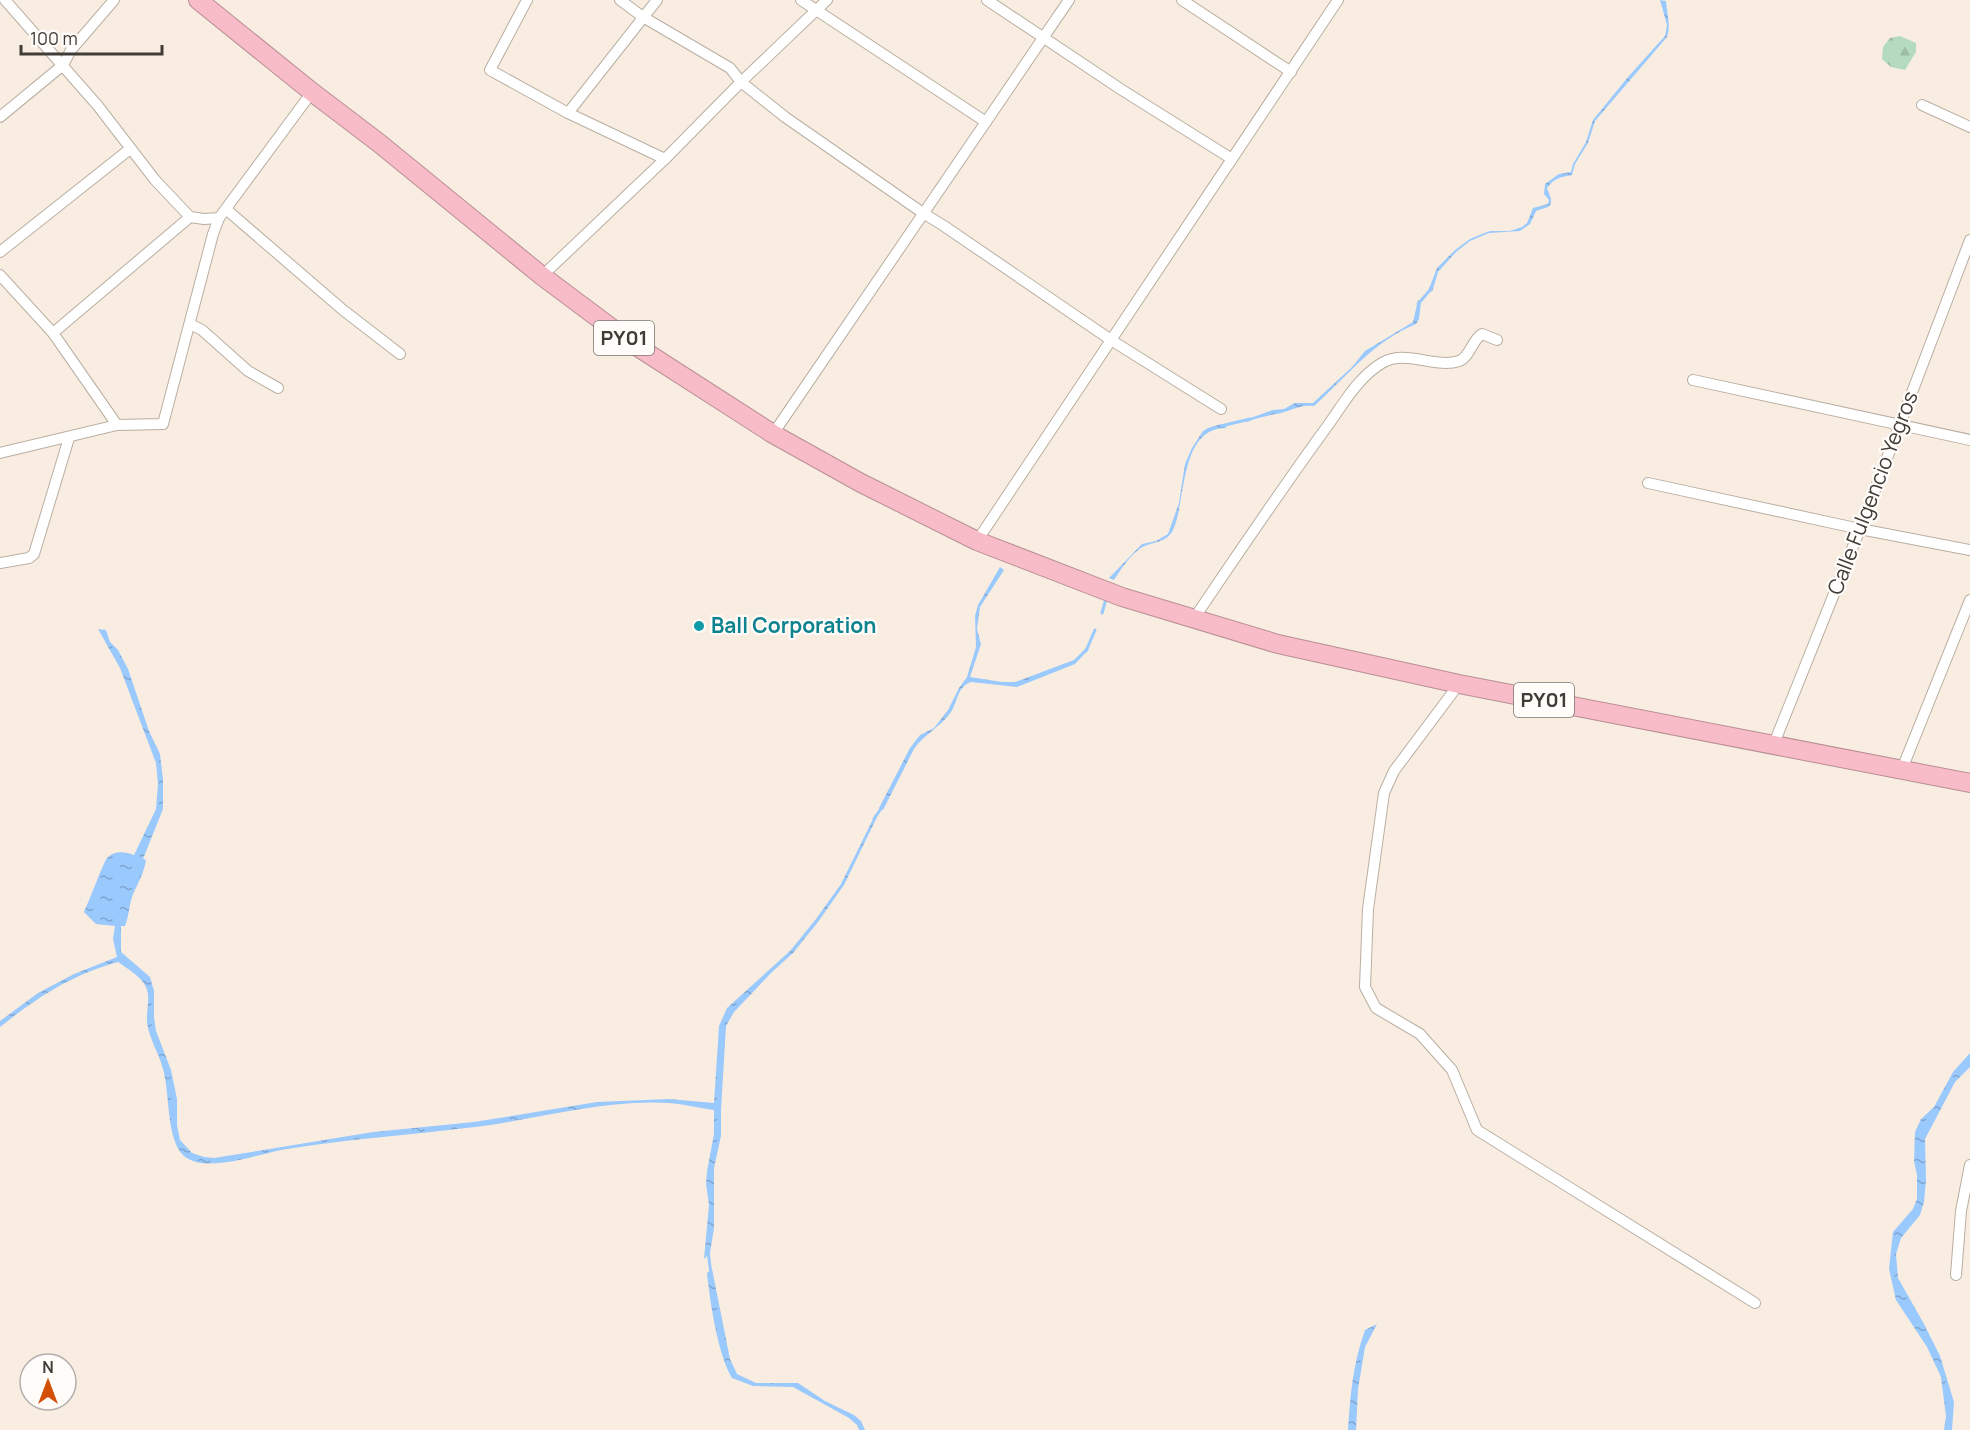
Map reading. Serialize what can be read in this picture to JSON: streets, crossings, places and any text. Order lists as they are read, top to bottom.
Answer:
{
  "streets": {
    "highway": ["PY01"],
    "street": ["Calle Fulgencio Yegros"]
  },
  "crossings": [
    ["PY01", "Calle Fulgencio Yegros"]
  ],
  "places": ["Ball Corporation"],
  "scale_bar": "100 m",
  "north": "top"
}
